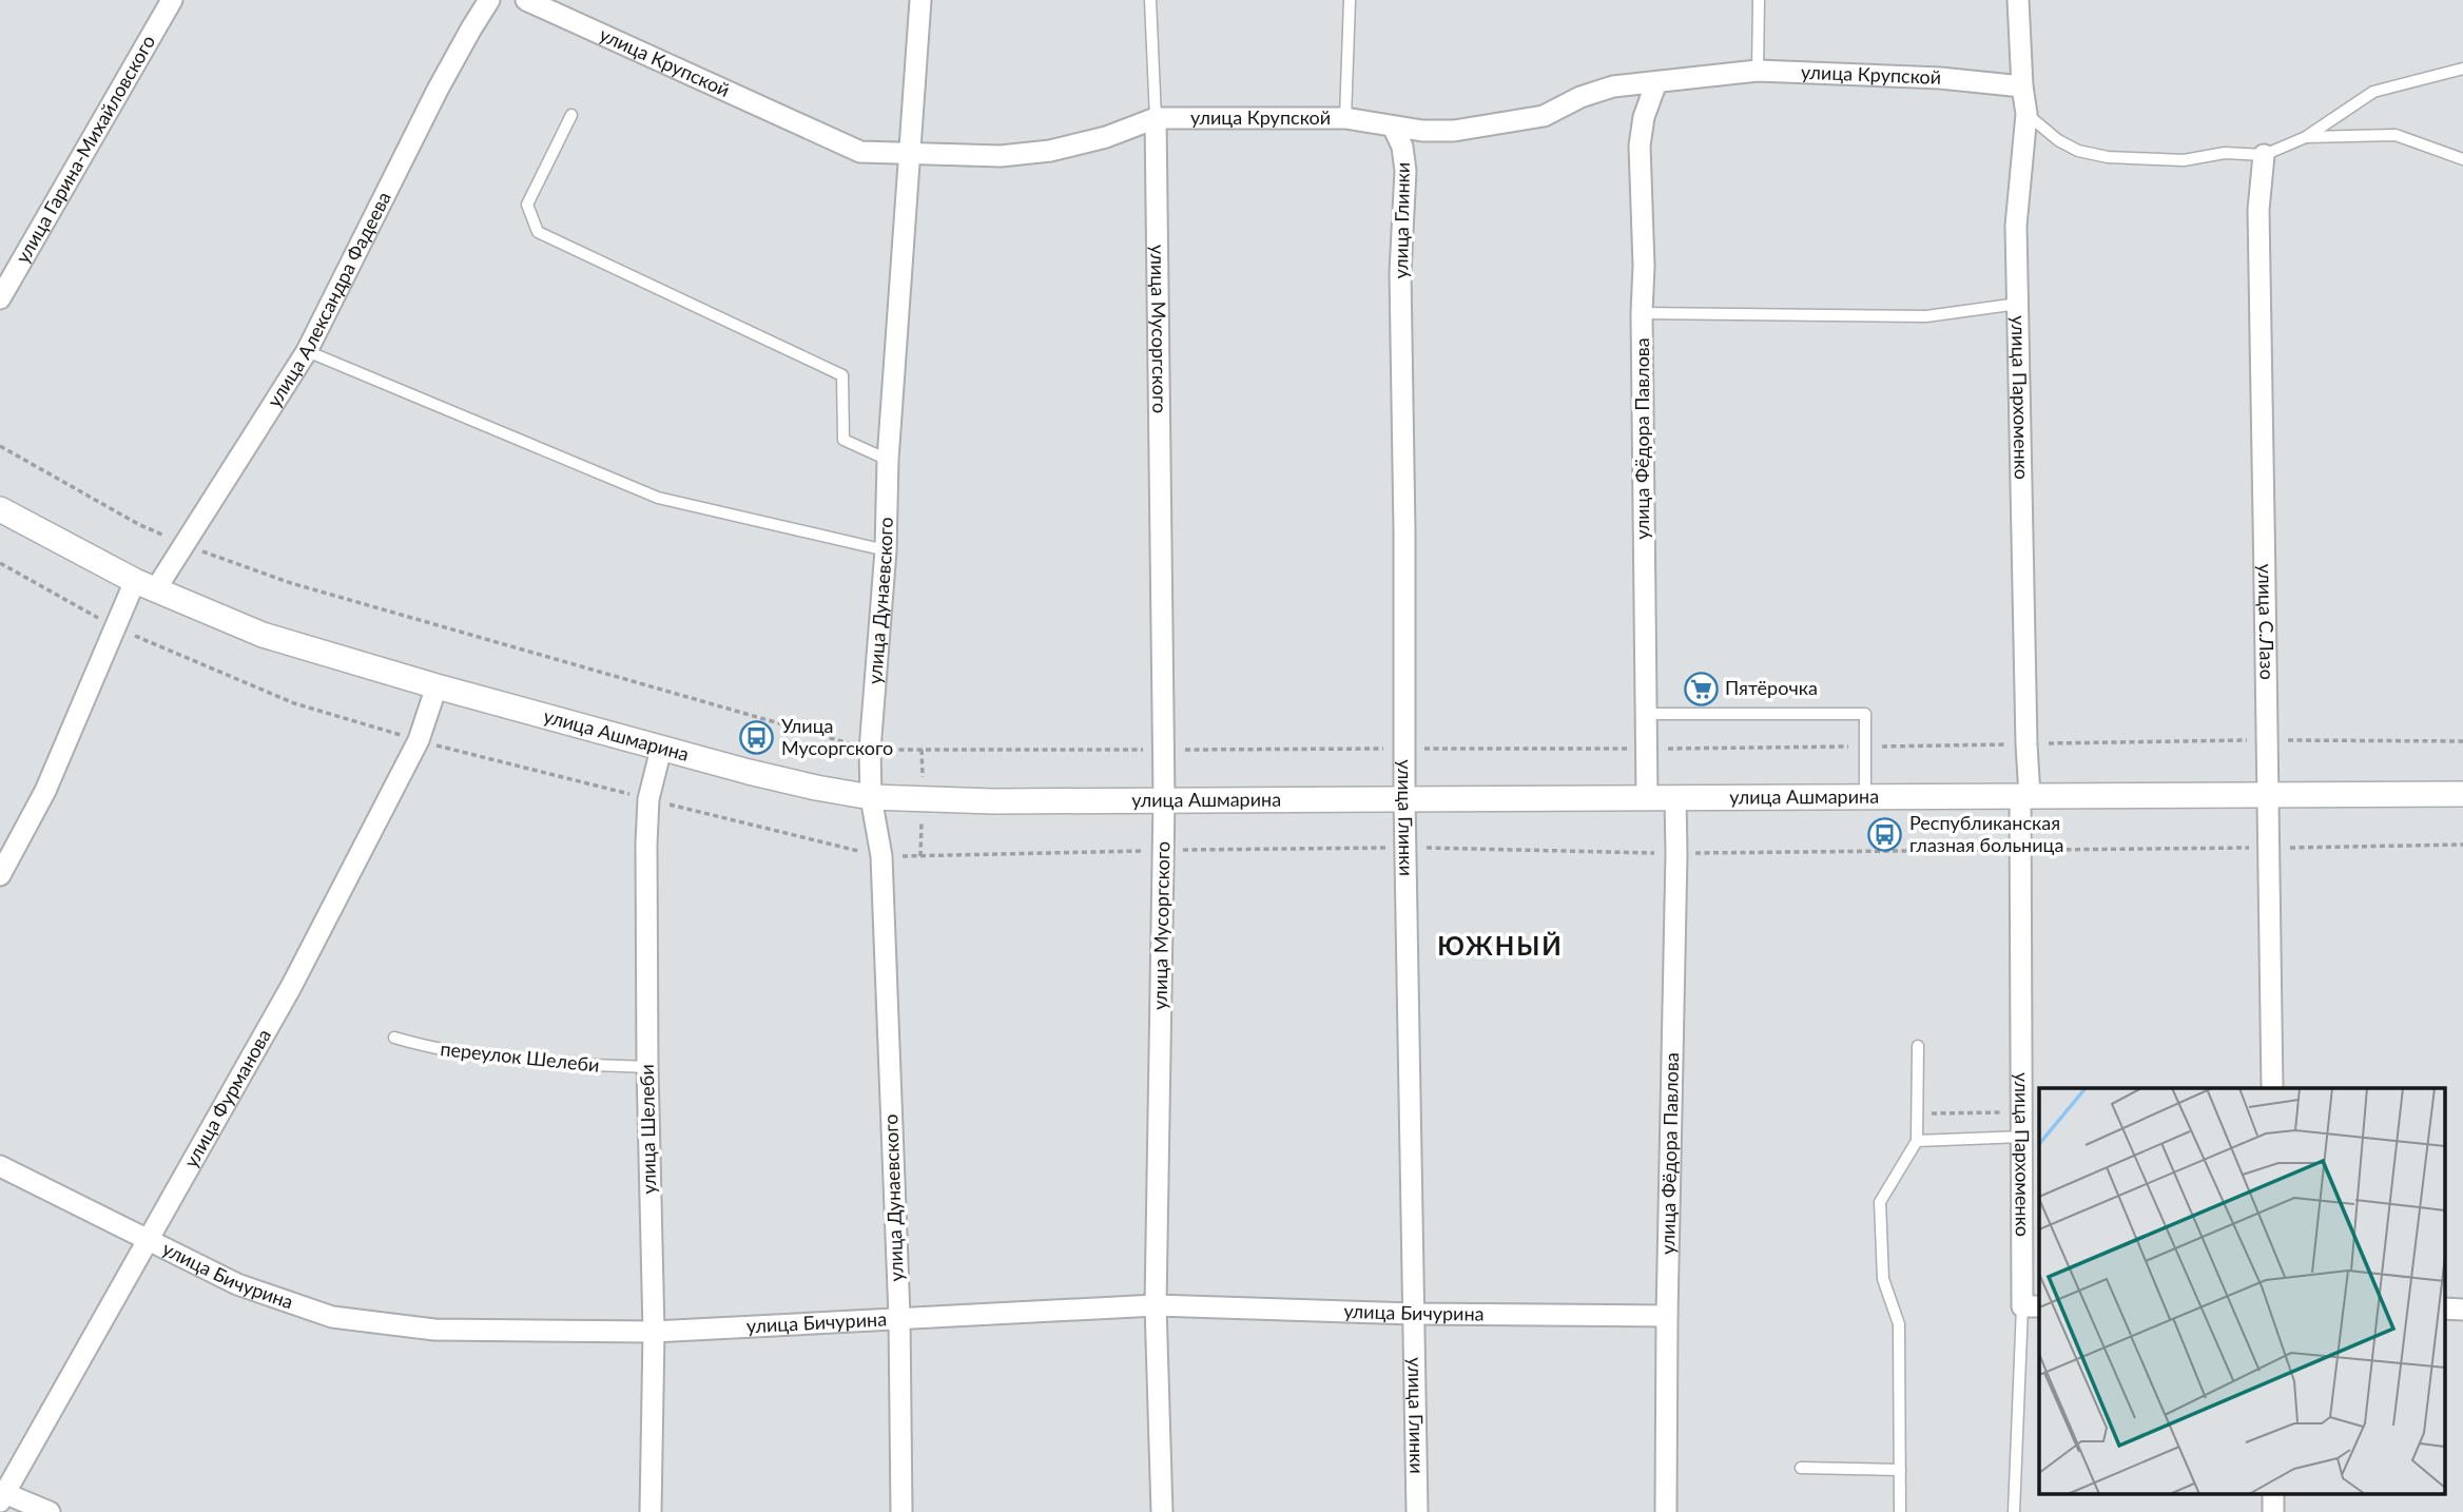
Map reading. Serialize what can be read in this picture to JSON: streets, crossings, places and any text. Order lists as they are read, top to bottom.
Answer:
{
  "streets": {
    "street": [
      "улица Крупской",
      "улица Гарина-Михайловского",
      "улица Глинки",
      "улица Александра Фадеева",
      "улица Мусоргского",
      "улица Пархоменко",
      "улица Фёдора Павлова",
      "улица Дунаевского",
      "улица С.Лазо",
      "улица Ашмарина",
      "улица Фурманова",
      "улица Шелеби",
      "улица Бичурина"
    ],
    "lane": ["переулок Шелеби"]
  },
  "crossings": [
    ["улица Крупской", "улица Глинки"],
    ["улица Крупской", "улица Мусоргского"],
    ["улица Крупской", "улица Пархоменко"],
    ["улица Крупской", "улица Фёдора Павлова"],
    ["улица Крупской", "улица Дунаевского"],
    ["улица Глинки", "улица Ашмарина"],
    ["улица Глинки", "улица Бичурина"],
    ["улица Александра Фадеева", "улица Ашмарина"],
    ["улица Мусоргского", "улица Ашмарина"],
    ["улица Мусоргского", "улица Бичурина"],
    ["улица Пархоменко", "улица Ашмарина"],
    ["улица Фёдора Павлова", "улица Ашмарина"],
    ["улица Фёдора Павлова", "улица Бичурина"],
    ["улица Дунаевского", "улица Ашмарина"],
    ["улица Дунаевского", "улица Бичурина"],
    ["улица С.Лазо", "улица Ашмарина"],
    ["улица Ашмарина", "улица Фурманова"],
    ["улица Ашмарина", "улица Шелеби"],
    ["переулок Шелеби", "улица Шелеби"],
    ["улица Фурманова", "улица Бичурина"],
    ["улица Шелеби", "улица Бичурина"]
  ],
  "districts": ["ЮЖНЫЙ"],
  "places": {
    "supermarket": ["Пятёрочка"],
    "bus stop": ["Улица Мусоргского", "Республиканская глазная больница"]
  }
}
